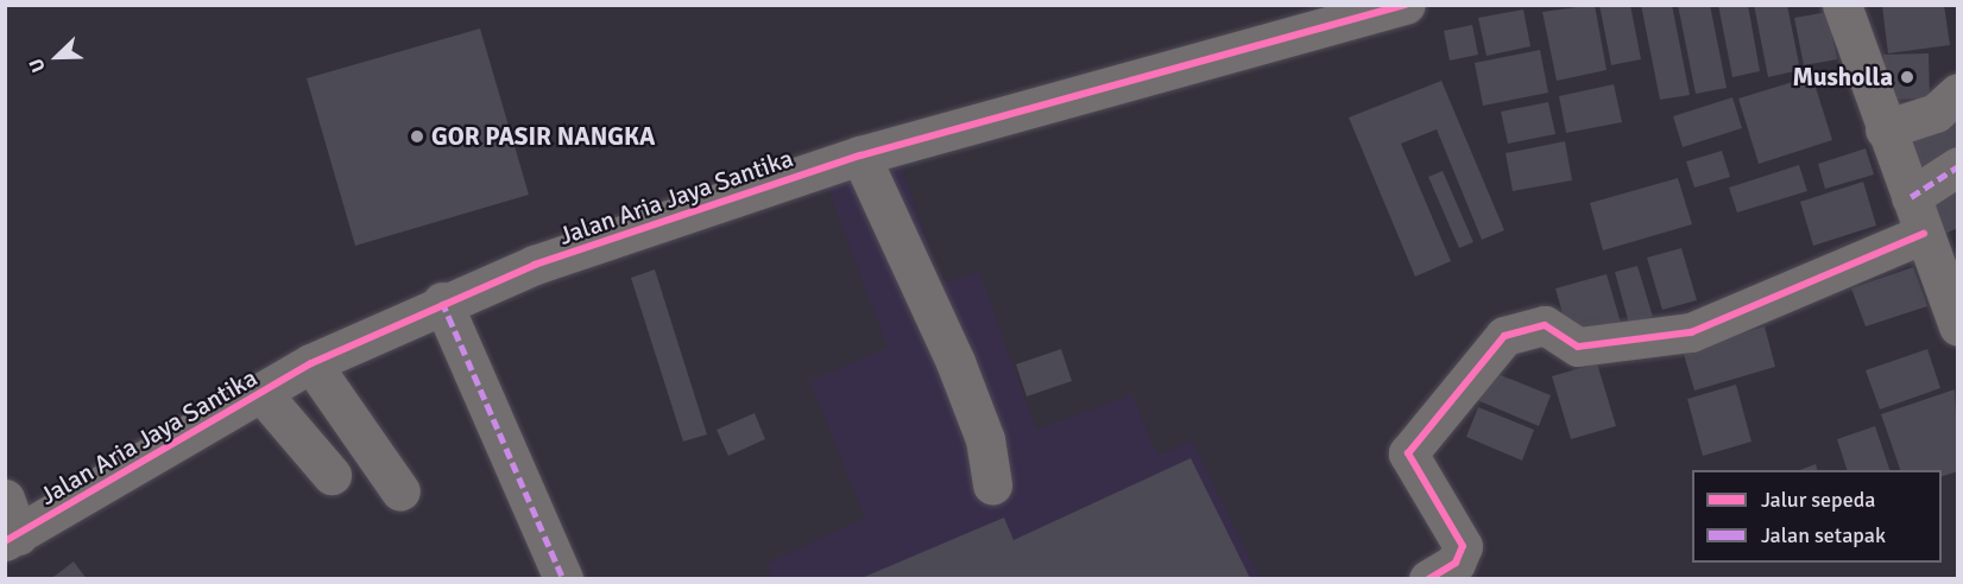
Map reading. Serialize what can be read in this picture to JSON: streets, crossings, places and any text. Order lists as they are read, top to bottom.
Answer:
{
  "streets": {
    "street": ["Jalan Aria Jaya Santika"]
  },
  "places": ["Musholla", "GOR PASIR NANGKA"],
  "legend": ["Jalur sepeda", "Jalan setapak"],
  "north": "bottom left"
}
